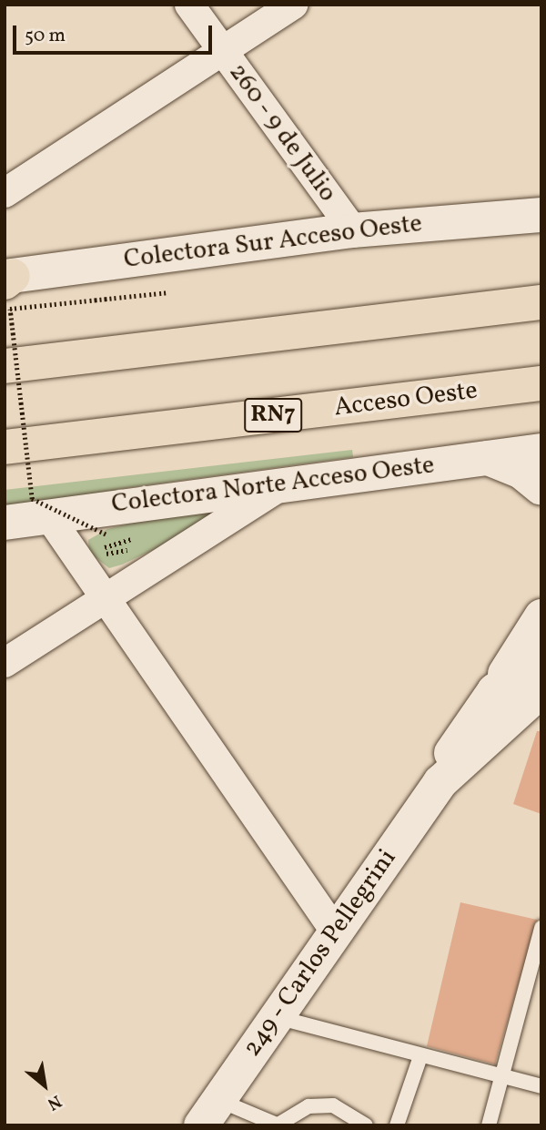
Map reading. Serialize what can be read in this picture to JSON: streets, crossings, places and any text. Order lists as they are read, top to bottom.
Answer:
{
  "streets": {
    "highway": ["Acceso Oeste", "RN7"],
    "street": [
      "260 - 9 de Julio",
      "Colectora Sur Acceso Oeste",
      "Colectora Norte Acceso Oeste",
      "249 - Carlos Pellegrini"
    ]
  },
  "crossings": [
    ["260 - 9 de Julio", "Colectora Sur Acceso Oeste"]
  ],
  "scale_bar": "50 m",
  "north": "bottom right"
}
